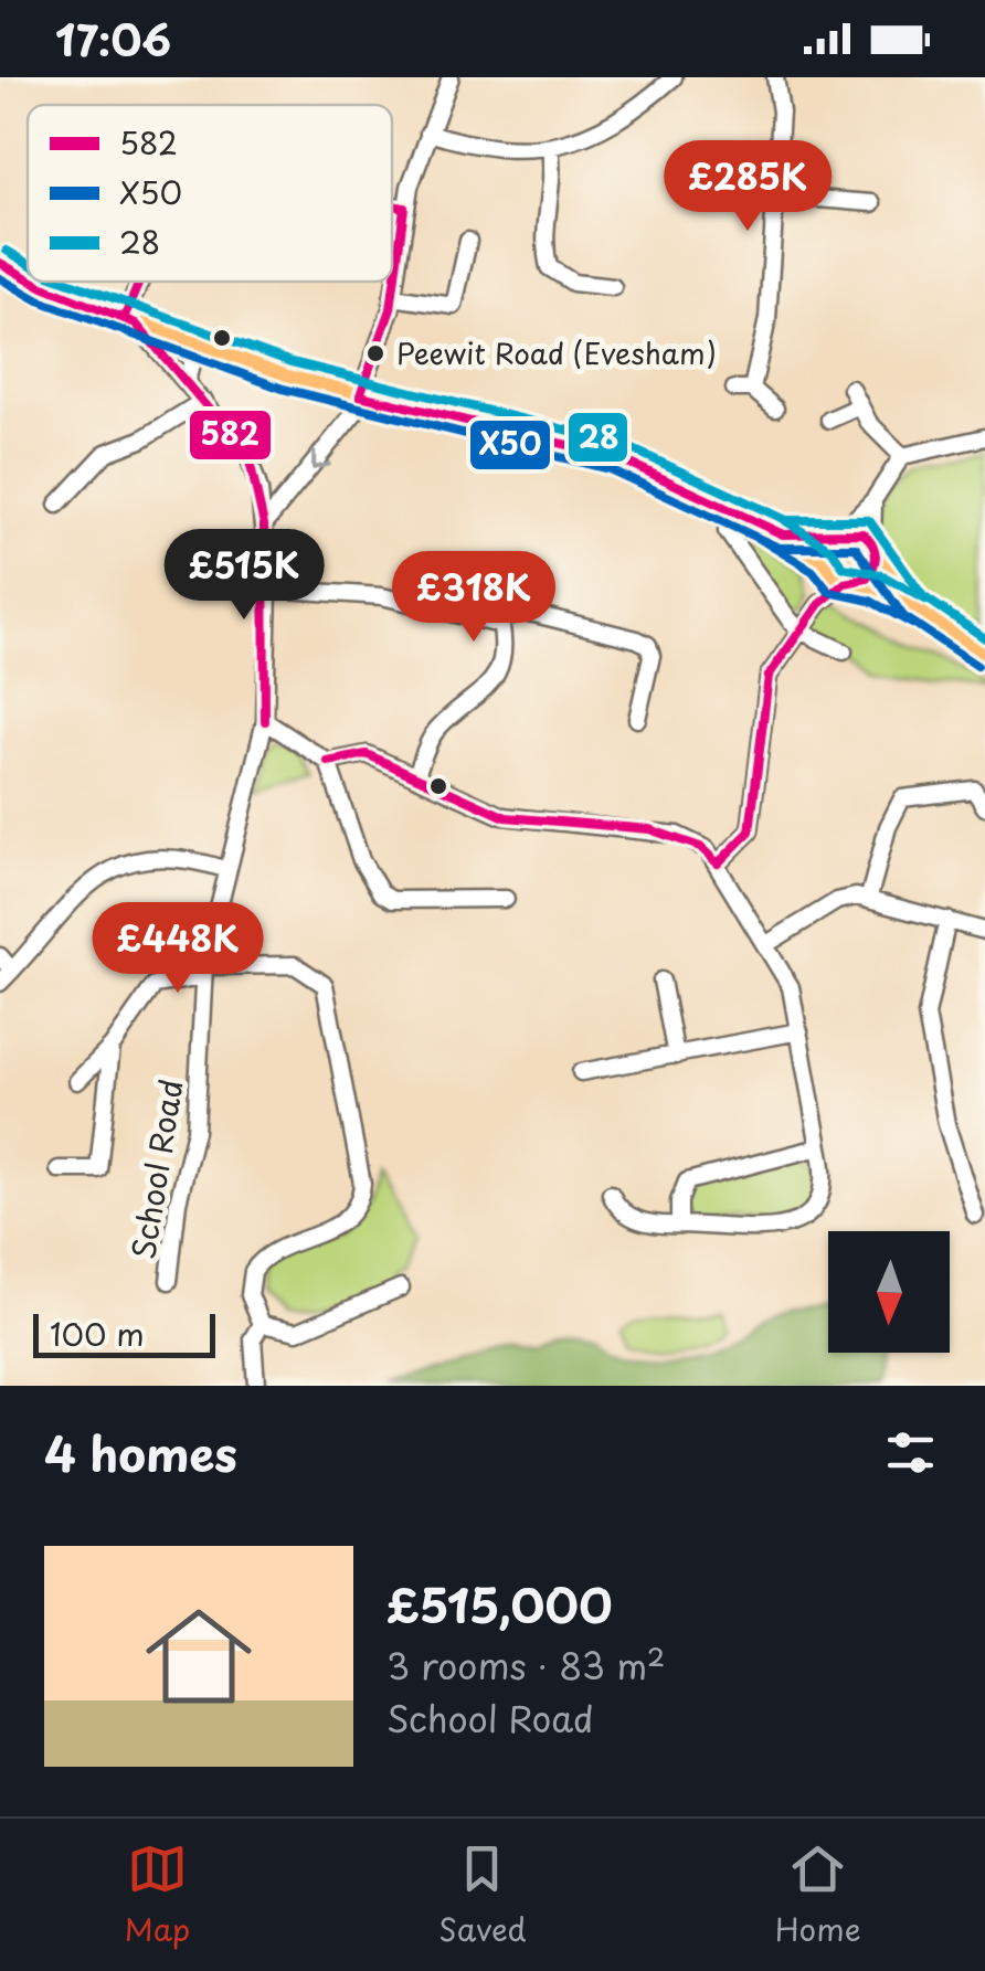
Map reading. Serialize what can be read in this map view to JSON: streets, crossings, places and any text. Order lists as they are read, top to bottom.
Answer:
{
  "streets": {
    "street": ["School Road"]
  },
  "places": ["Peewit Road (Evesham)"],
  "lines": ["transit line 582", "transit line 28", "transit line X50"],
  "legend": ["582", "X50", "28"],
  "scale_bar": "100 m",
  "north": "bottom",
  "page": {
    "status": "17:06",
    "price": [
      "£285K",
      "£515K",
      "£318K",
      "£448K"
    ],
    "scale": "100 m",
    "heading": "4 homes",
    "list": [
      {
        "name": "£515,000",
        "note": "3 rooms · 83 m² · School Road"
      }
    ],
    "tabs": ["Map", "Saved", "Home"]
  }
}
